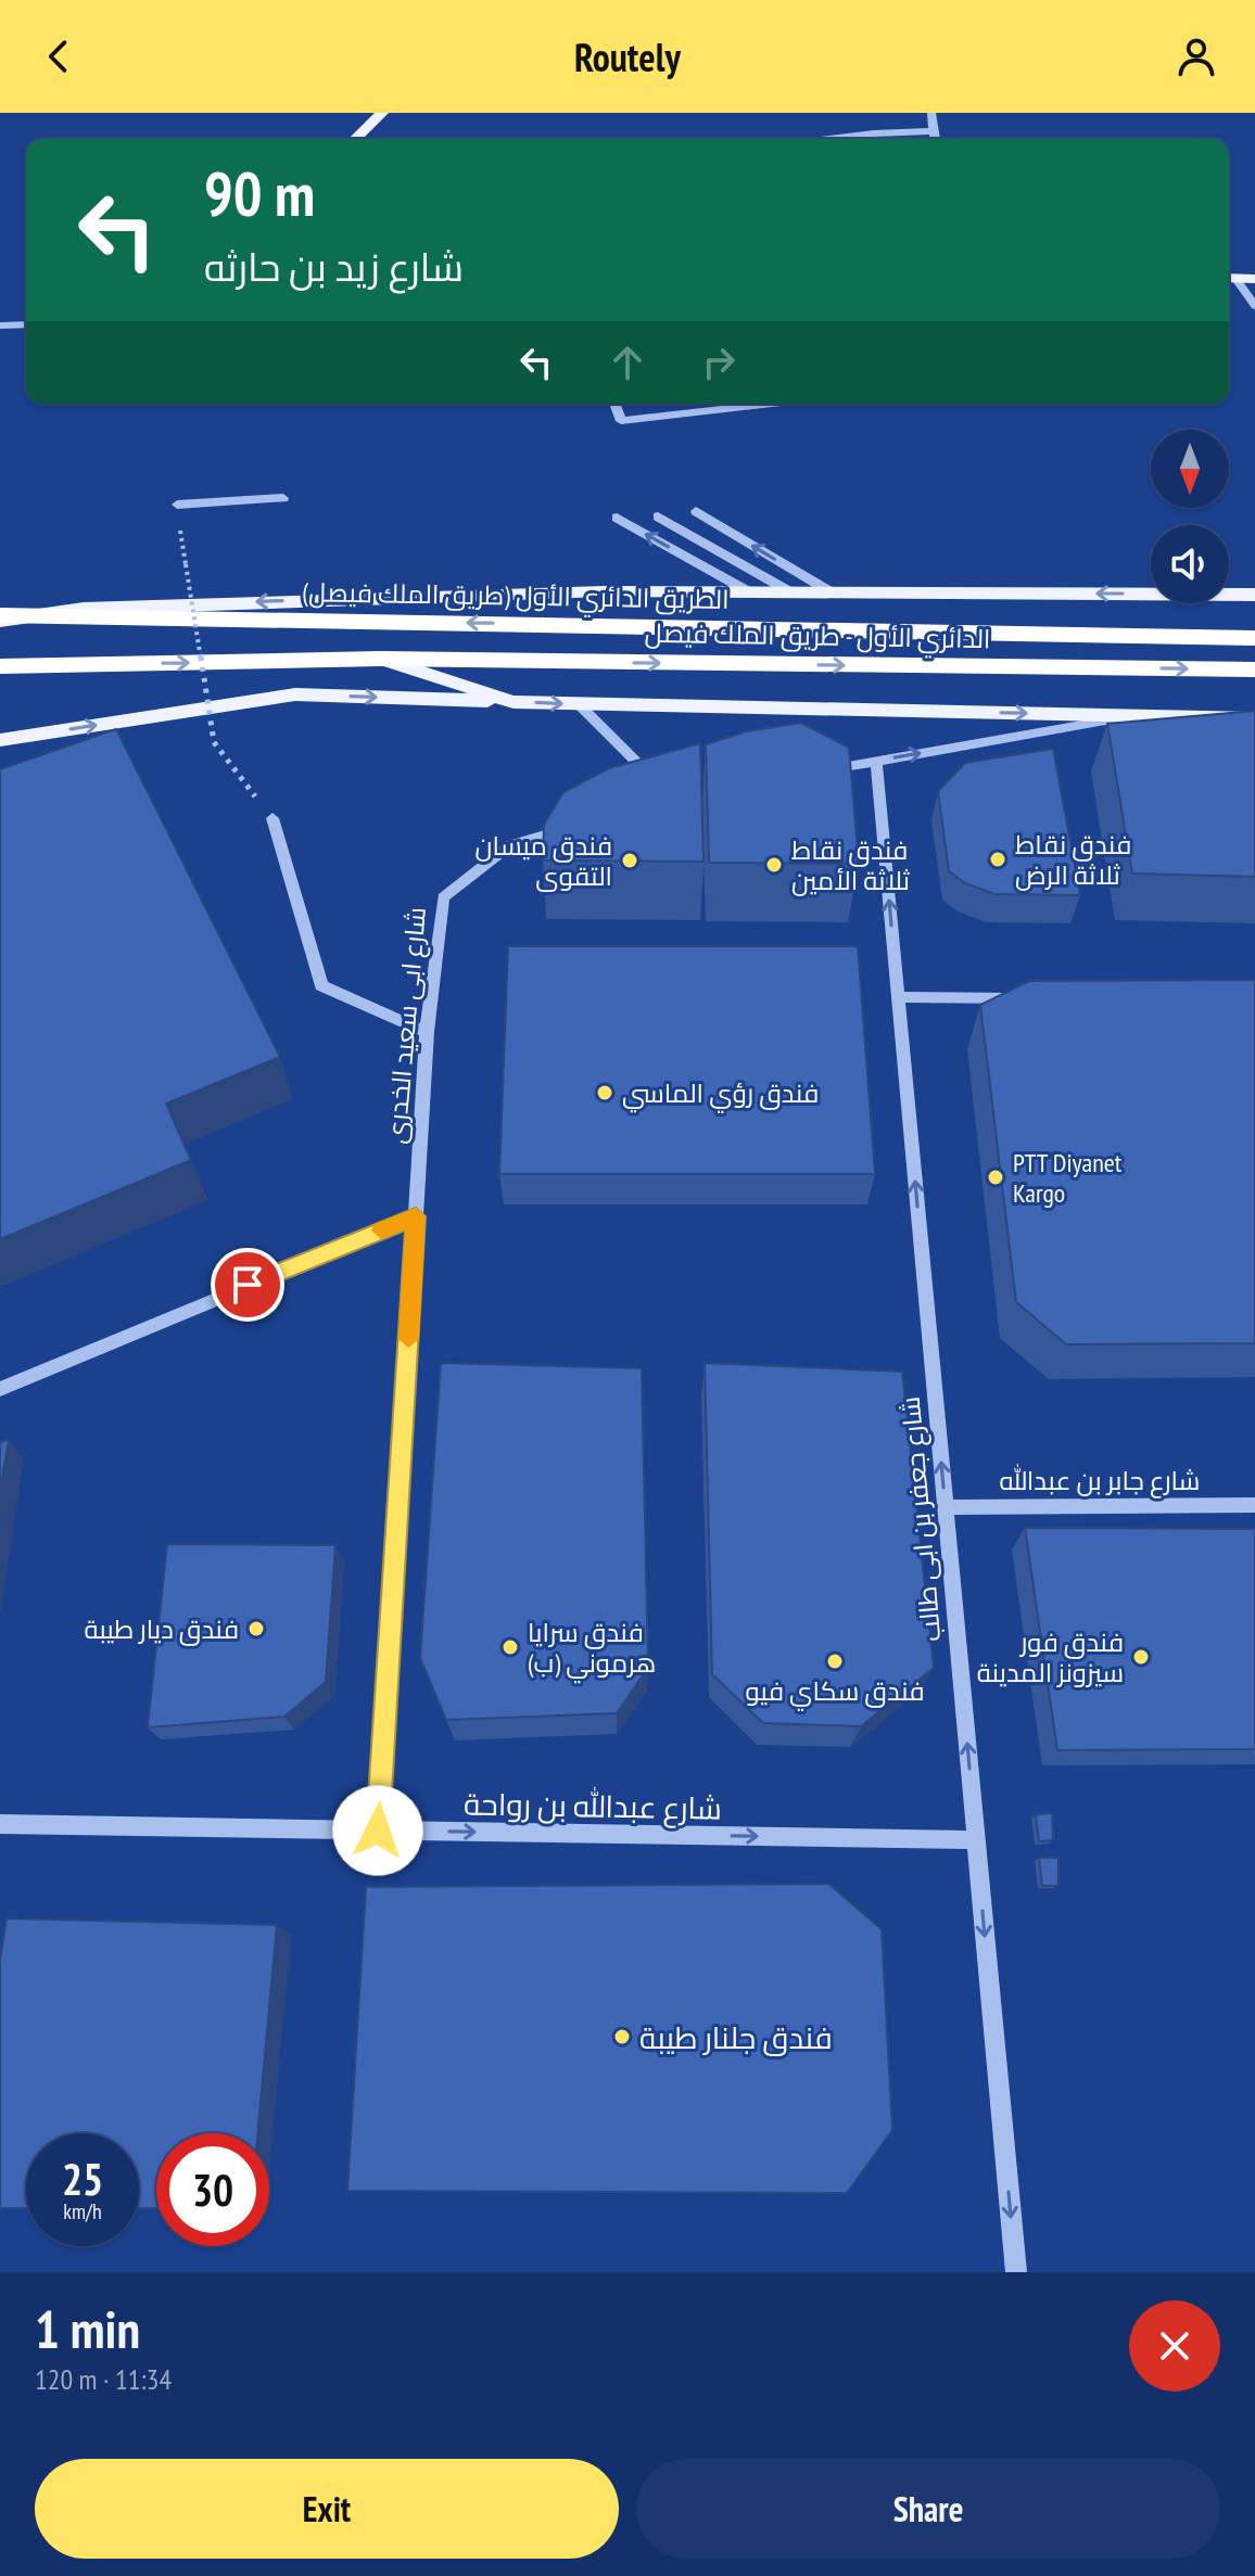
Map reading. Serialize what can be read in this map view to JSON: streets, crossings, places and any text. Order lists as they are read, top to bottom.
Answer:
{
  "streets": {
    "highway": ["الطريق الدائري الأول (طريق الملك فيصل)", "الدائري الأول - طريق الملك فيصل"],
    "street": [
      "شارع ابى سعيد الخدرى",
      "شارع جابر بن عبدالله",
      "شارع جعفر بن ابى طالب",
      "شارع عبدالله بن رواحة"
    ]
  },
  "crossings": [
    ["الطريق الدائري الأول (طريق الملك فيصل)", "الدائري الأول - طريق الملك فيصل"],
    ["شارع ابى سعيد الخدرى", "شارع عبدالله بن رواحة"],
    ["شارع جابر بن عبدالله", "شارع جعفر بن ابى طالب"],
    ["شارع جعفر بن ابى طالب", "شارع عبدالله بن رواحة"]
  ],
  "one_way": ["الطريق الدائري الأول (طريق الملك فيصل)", "شارع عبدالله بن رواحة"],
  "places": [
    "فندق نقاط ثلاثة الرض",
    "فندق ميسان التقوى",
    "فندق نقاط ثلاثة الأمين",
    "فندق رؤي الماسي",
    "PTT Diyanet Kargo",
    "فندق ديار طيبة",
    "فندق سرايا هرموني (ب)",
    "فندق فور سيزونز المدينة",
    "فندق سكاي فيو",
    "فندق جلنار طيبة"
  ],
  "north": "bottom",
  "page": {
    "header": "Routely",
    "turn": ["90 m", "شارع زيد بن حارثه"],
    "speed": "25 km/h",
    "limit": "30",
    "heading": ["1 min", "120 m · 11:34"],
    "buttons": ["Exit", "Share"]
  }
}
